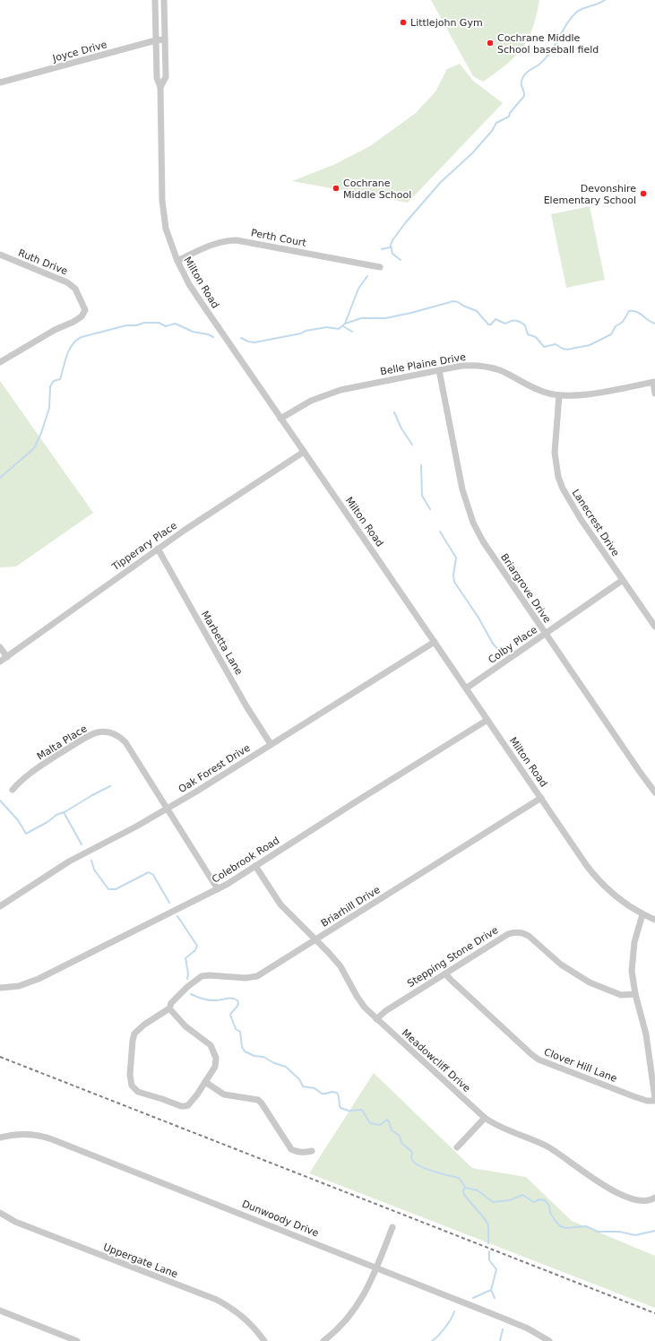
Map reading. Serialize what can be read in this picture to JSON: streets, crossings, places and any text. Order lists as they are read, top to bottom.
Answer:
{
  "streets": {
    "street": [
      "Joyce Drive",
      "Perth Court",
      "Ruth Drive",
      "Milton Road",
      "Belle Plaine Drive",
      "Lanecrest Drive",
      "Tipperary Place",
      "Briargrove Drive",
      "Marbetta Lane",
      "Colby Place",
      "Malta Place",
      "Oak Forest Drive",
      "Colebrook Road",
      "Briarhill Drive",
      "Stepping Stone Drive",
      "Meadowcliff Drive",
      "Clover Hill Lane",
      "Dunwoody Drive",
      "Uppergate Lane"
    ]
  },
  "crossings": [
    ["Joyce Drive", "Milton Road"],
    ["Perth Court", "Milton Road"],
    ["Milton Road", "Belle Plaine Drive"],
    ["Milton Road", "Tipperary Place"],
    ["Milton Road", "Colby Place"],
    ["Milton Road", "Oak Forest Drive"],
    ["Milton Road", "Colebrook Road"],
    ["Milton Road", "Briarhill Drive"],
    ["Belle Plaine Drive", "Lanecrest Drive"],
    ["Belle Plaine Drive", "Briargrove Drive"],
    ["Lanecrest Drive", "Colby Place"],
    ["Tipperary Place", "Marbetta Lane"],
    ["Briargrove Drive", "Colby Place"],
    ["Marbetta Lane", "Oak Forest Drive"],
    ["Malta Place", "Oak Forest Drive"],
    ["Malta Place", "Colebrook Road"],
    ["Colebrook Road", "Meadowcliff Drive"],
    ["Briarhill Drive", "Meadowcliff Drive"],
    ["Stepping Stone Drive", "Meadowcliff Drive"],
    ["Stepping Stone Drive", "Clover Hill Lane"]
  ],
  "places": [
    "Littlejohn Gym",
    "Cochrane Middle School baseball field",
    "Cochrane Middle School",
    "Devonshire Elementary School"
  ]
}
